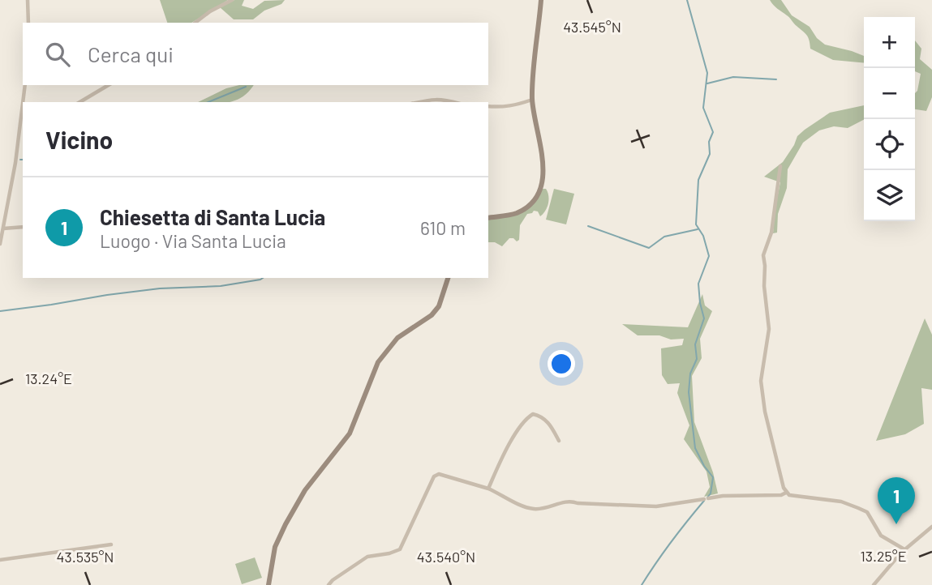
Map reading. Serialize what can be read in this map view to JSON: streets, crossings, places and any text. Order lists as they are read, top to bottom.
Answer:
{
  "page": {
    "map_buttons": ["+", "−"],
    "search": "Cerca qui",
    "heading": "Vicino",
    "list": [
      {
        "mark": "1",
        "name": "Chiesetta di Santa Lucia",
        "note": "Luogo · Via Santa Lucia",
        "value": "610 m"
      }
    ],
    "pins": "1"
  },
  "coordinates": [
    "43.545°N",
    "13.24°E",
    "13.25°E",
    "43.535°N",
    "43.540°N"
  ]
}
